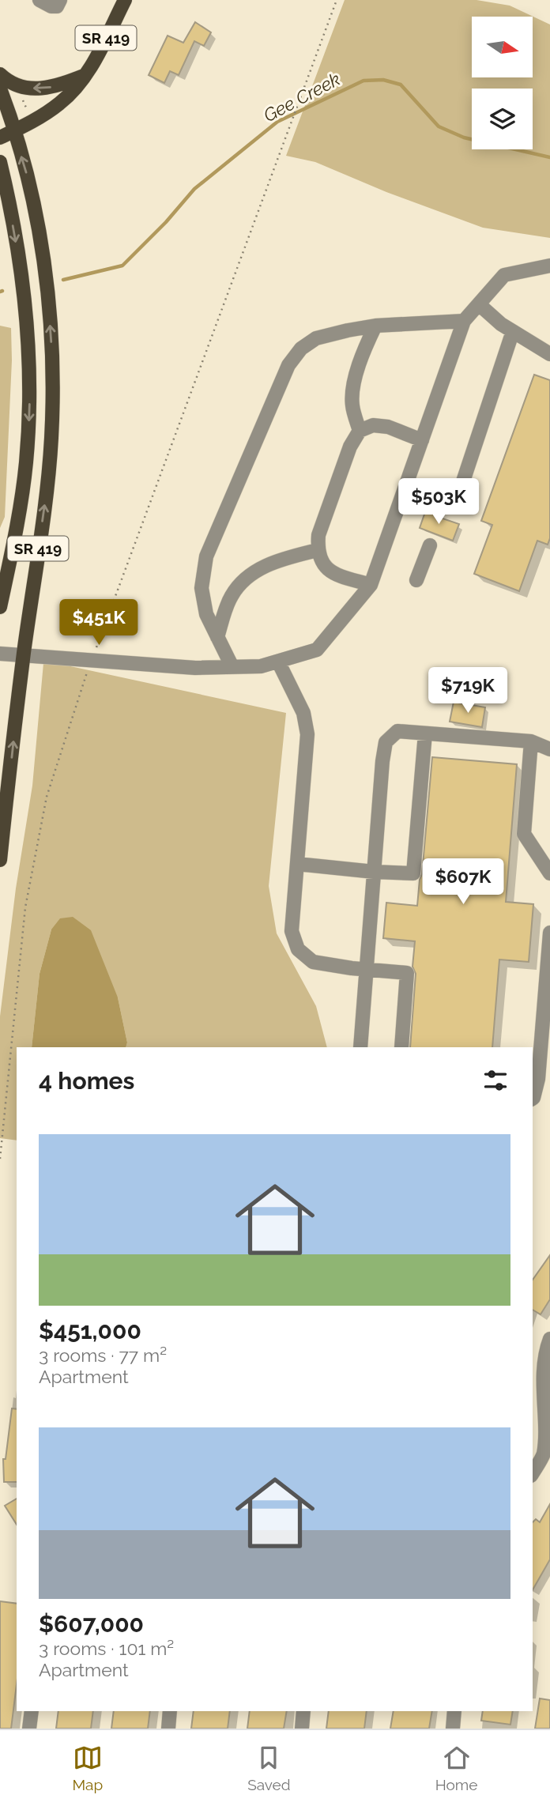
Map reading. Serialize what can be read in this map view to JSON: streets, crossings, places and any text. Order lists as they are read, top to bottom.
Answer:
{
  "streets": {
    "main road": ["SR 419"]
  },
  "water": ["Gee Creek"],
  "north": "right",
  "page": {
    "price": [
      "$503K",
      "$451K",
      "$719K",
      "$607K"
    ],
    "heading": "4 homes",
    "list": [
      {
        "name": "$451,000",
        "note": "3 rooms · 77 m² · Apartment"
      },
      {
        "name": "$607,000",
        "note": "3 rooms · 101 m² · Apartment"
      }
    ],
    "tabs": ["Map", "Saved", "Home"]
  }
}
